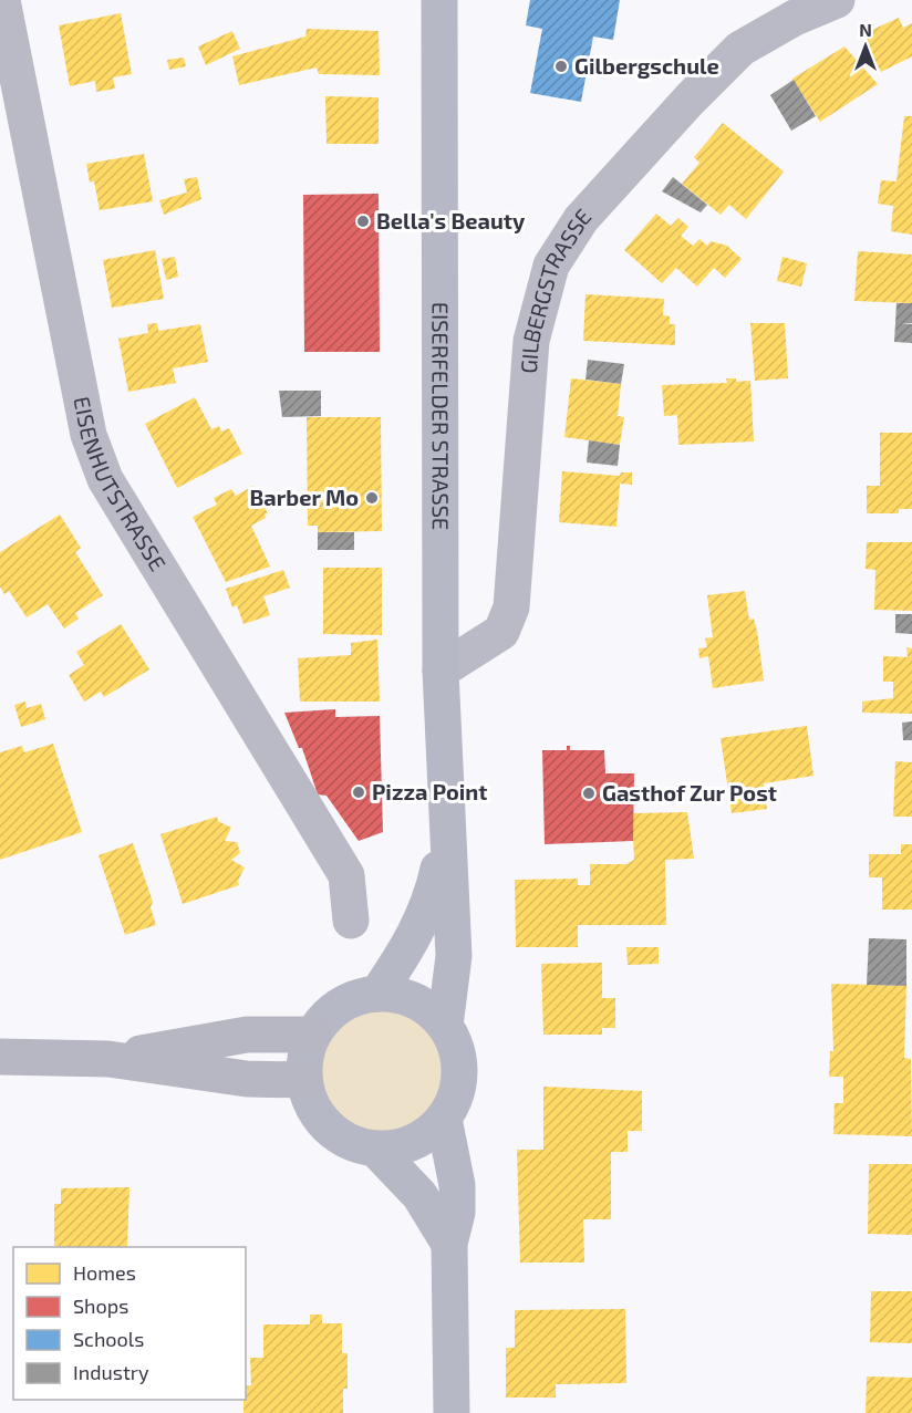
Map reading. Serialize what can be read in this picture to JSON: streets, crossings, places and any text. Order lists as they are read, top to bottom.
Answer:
{
  "streets": {
    "main road": ["EISERFELDER STRASSE"],
    "street": ["GILBERGSTRASSE", "EISENHUTSTRASSE"]
  },
  "crossings": [
    ["GILBERGSTRASSE", "EISERFELDER STRASSE"]
  ],
  "places": [
    "Gilbergschule",
    "Bella's Beauty",
    "Barber Mo",
    "Pizza Point",
    "Gasthof Zur Post"
  ],
  "legend": [
    "Homes",
    "Shops",
    "Schools",
    "Industry"
  ],
  "north": "top"
}
